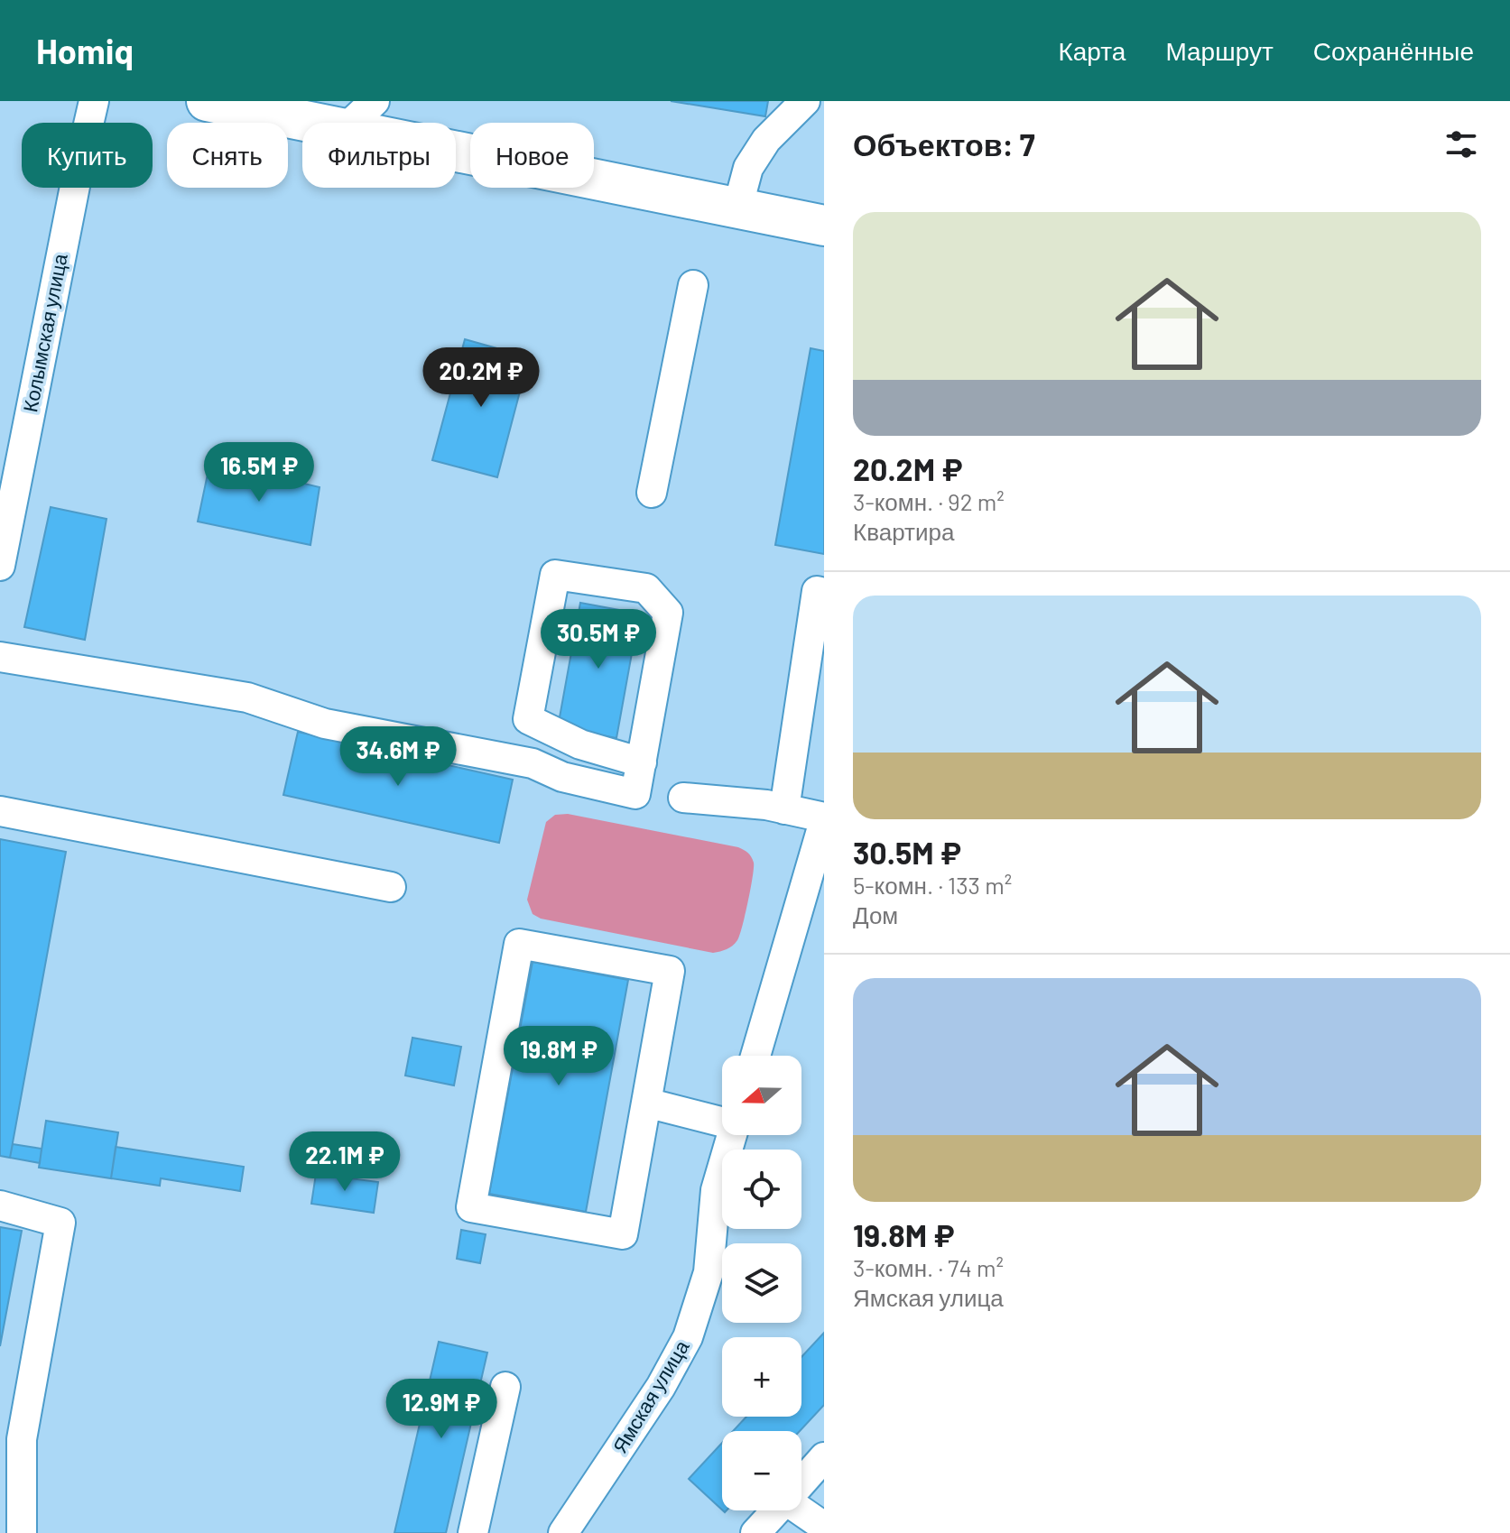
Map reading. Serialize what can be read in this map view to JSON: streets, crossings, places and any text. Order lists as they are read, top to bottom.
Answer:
{
  "streets": {
    "street": ["Колымская улица", "Ямская улица"]
  },
  "north": "left",
  "page": {
    "header": "Homiq",
    "nav": ["Карта", "Маршрут", "Сохранённые"],
    "heading": "Объектов: 7",
    "chip": [
      "Купить",
      "Снять",
      "Фильтры",
      "Новое"
    ],
    "list": [
      {
        "name": "20.2M ₽",
        "note": "3-комн. · 92 m² · Квартира"
      },
      {
        "name": "30.5M ₽",
        "note": "5-комн. · 133 m² · Дом"
      },
      {
        "name": "19.8M ₽",
        "note": "3-комн. · 74 m² · Ямская улица"
      }
    ],
    "price": [
      "20.2M ₽",
      "16.5M ₽",
      "30.5M ₽",
      "34.6M ₽",
      "19.8M ₽",
      "22.1M ₽",
      "12.9M ₽"
    ],
    "map_buttons": ["+", "−"]
  }
}
